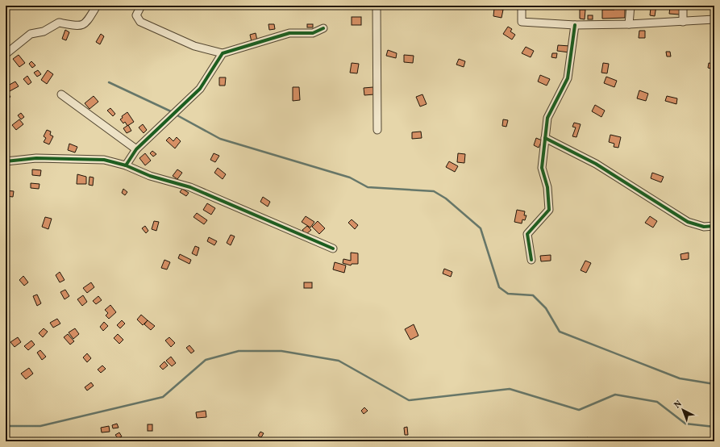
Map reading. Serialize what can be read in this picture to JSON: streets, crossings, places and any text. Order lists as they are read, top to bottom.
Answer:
{
  "north": "top left"
}
